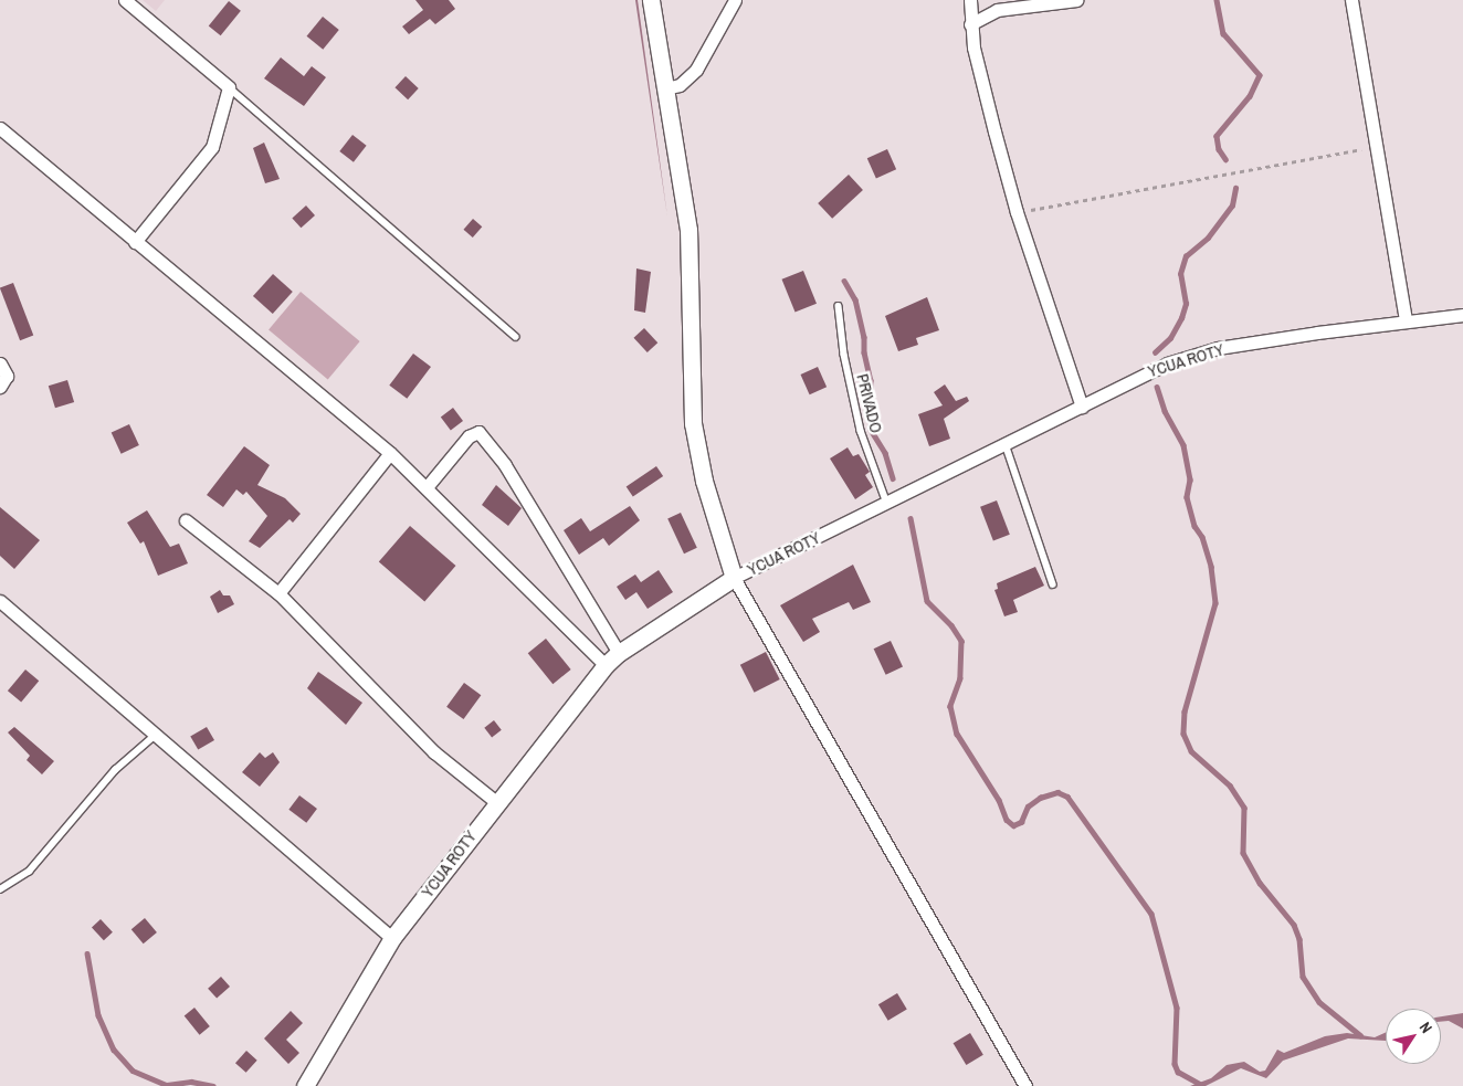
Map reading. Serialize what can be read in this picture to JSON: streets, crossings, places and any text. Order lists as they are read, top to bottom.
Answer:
{
  "streets": {
    "street": ["YCUA ROTY"],
    "lane": ["PRIVADO"]
  },
  "crossings": [
    ["YCUA ROTY", "PRIVADO"]
  ],
  "north": "top right"
}
